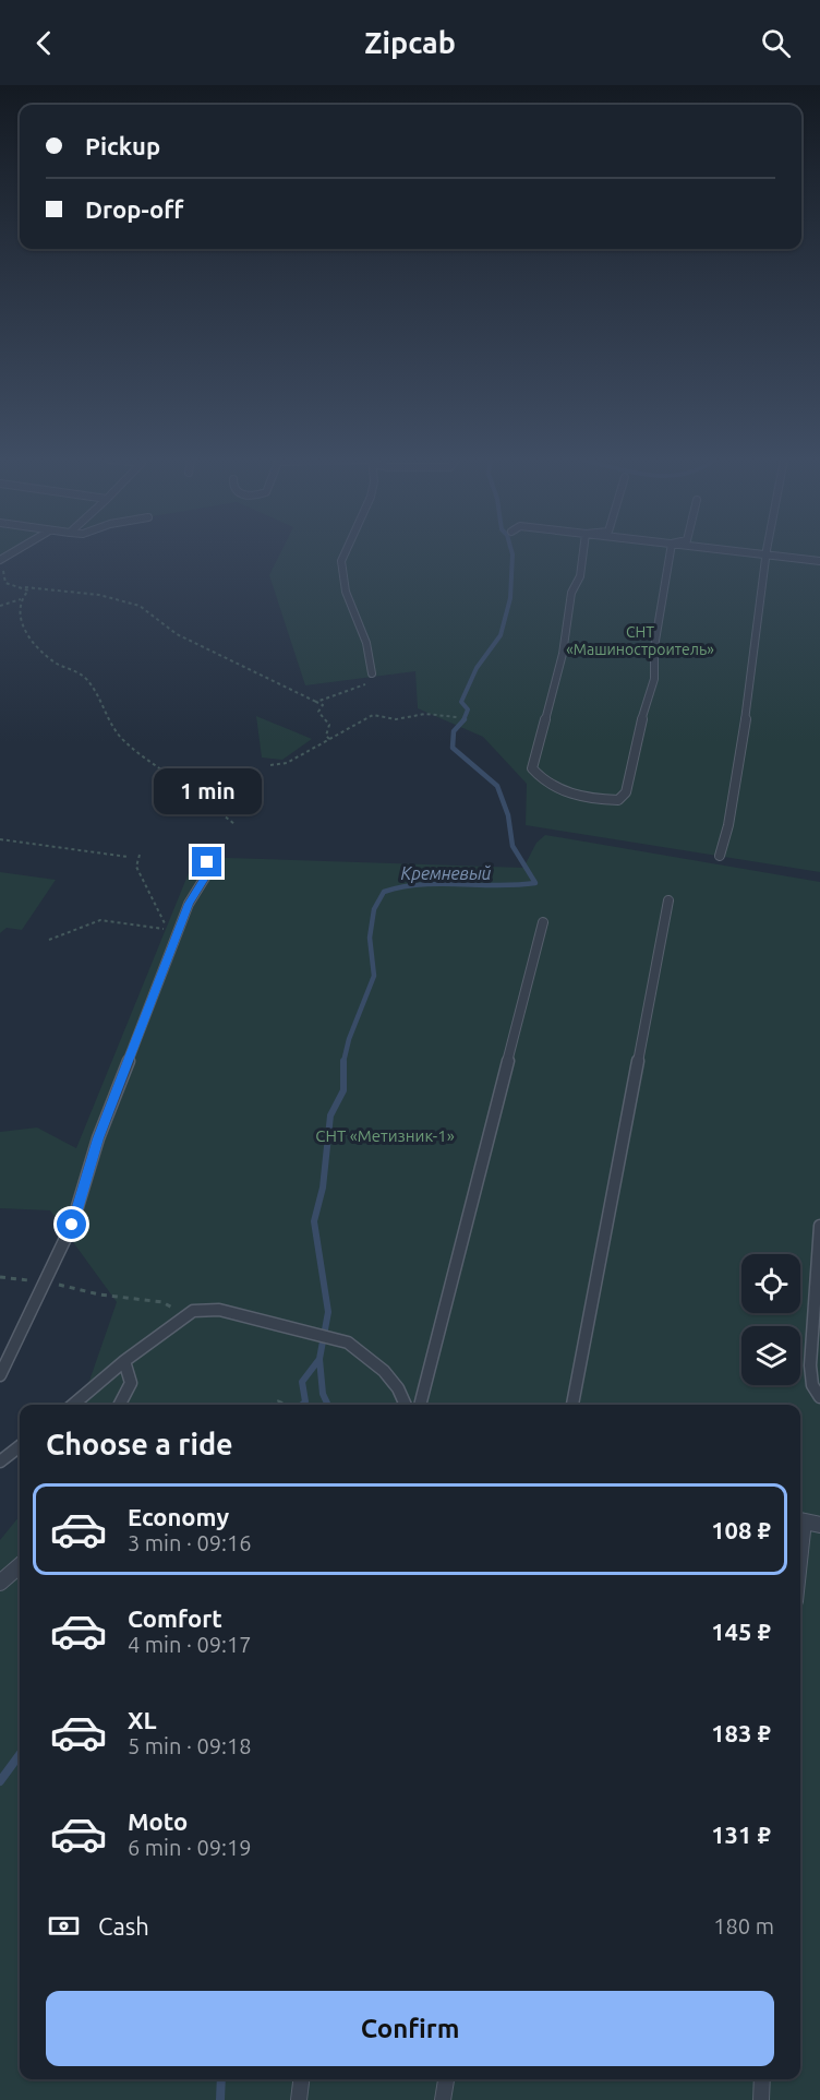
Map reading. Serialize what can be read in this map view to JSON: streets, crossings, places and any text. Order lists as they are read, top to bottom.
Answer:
{
  "water": ["Кремневый"],
  "parks": ["СНТ «Машиностроитель»", "СНТ «Метизник-1»"],
  "page": {
    "header": "Zipcab",
    "banner": ["Pickup", "Drop-off"],
    "bubble": "1 min",
    "heading": "Choose a ride",
    "list": [
      {
        "name": "Economy",
        "note": "3 min · 09:16",
        "value": "108 ₽"
      },
      {
        "name": "Comfort",
        "note": "4 min · 09:17",
        "value": "145 ₽"
      },
      {
        "name": "XL",
        "note": "5 min · 09:18",
        "value": "183 ₽"
      },
      {
        "name": "Moto",
        "note": "6 min · 09:19",
        "value": "131 ₽"
      }
    ],
    "pay": ["Cash", "180 m"],
    "buttons": "Confirm"
  }
}
